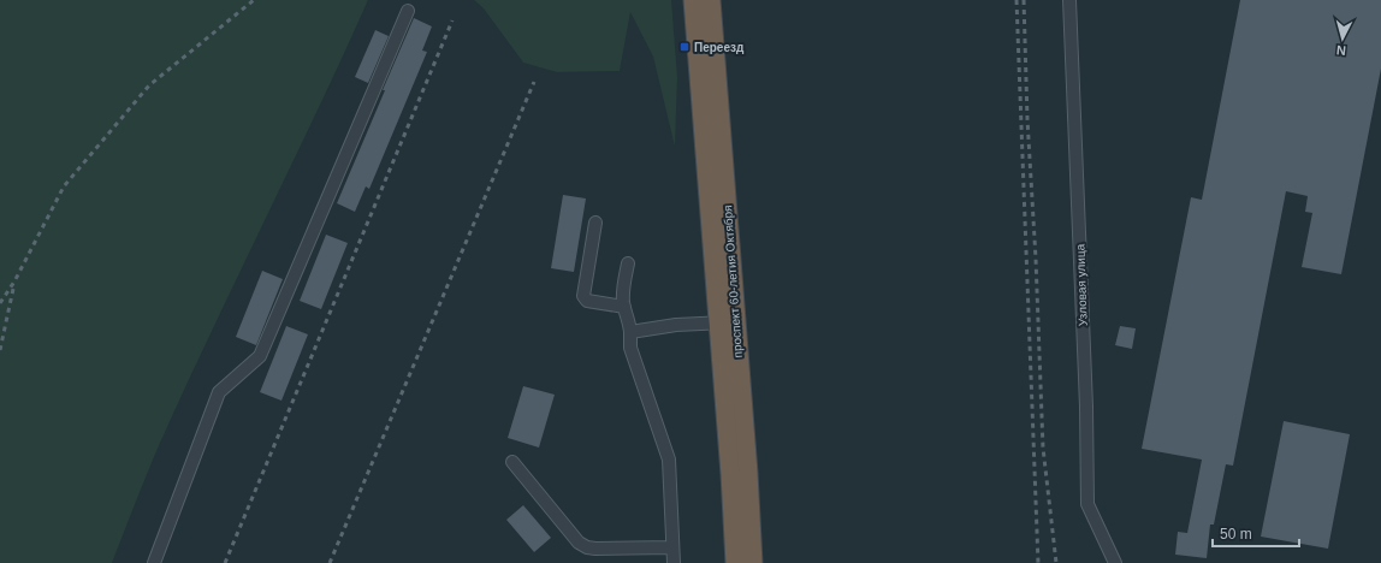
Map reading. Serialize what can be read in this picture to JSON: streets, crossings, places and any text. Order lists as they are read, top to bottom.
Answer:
{
  "streets": {
    "highway": ["проспект 60-летия Октября"],
    "street": ["Узловая улица"]
  },
  "places": {
    "transit": ["Переезд"]
  },
  "scale_bar": "50 m",
  "north": "bottom"
}
